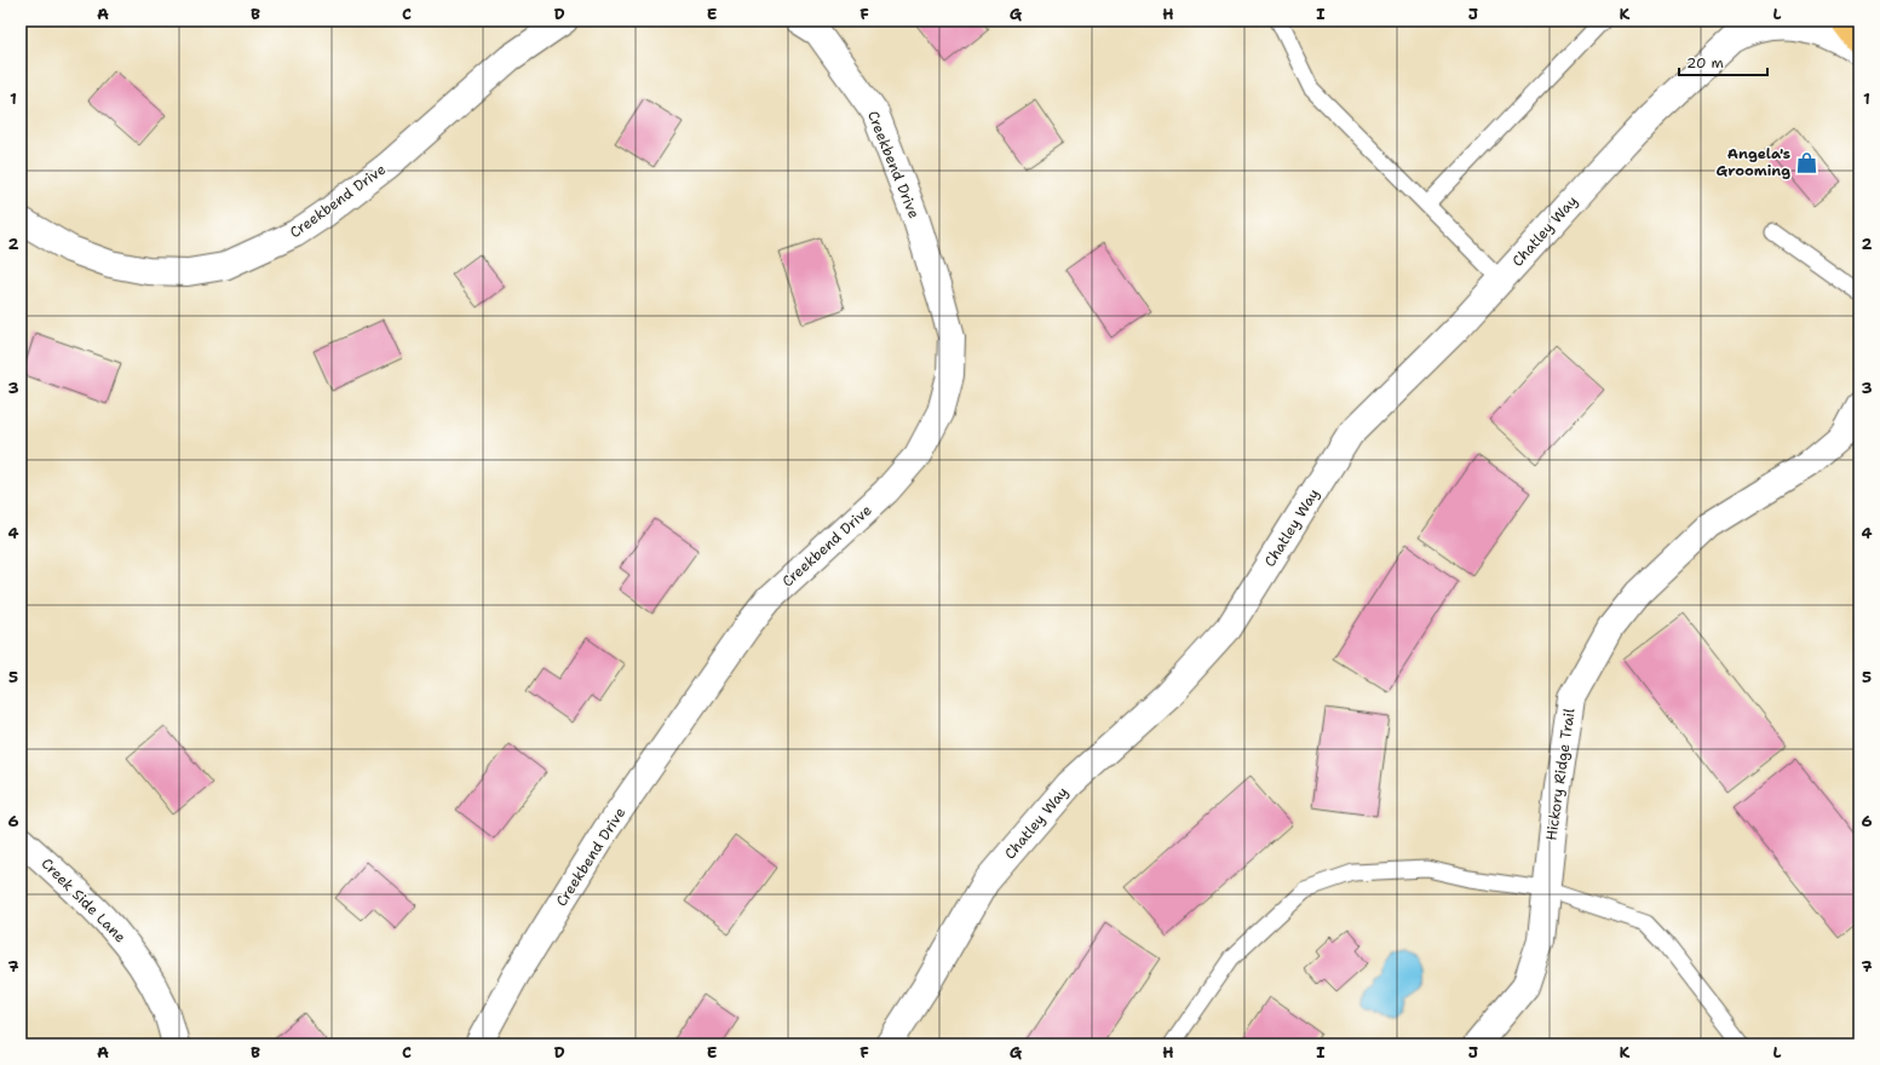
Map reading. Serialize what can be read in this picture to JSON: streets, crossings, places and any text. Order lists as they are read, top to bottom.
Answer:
{
  "streets": {
    "street": [
      "Creekbend Drive",
      "Chatley Way",
      "Hickory Ridge Trail",
      "Creek Side Lane"
    ]
  },
  "places": {
    "shop": ["Angela's Grooming"]
  },
  "scale_bar": "20 m",
  "grid": {
    "columns": [
      "A",
      "B",
      "C",
      "D",
      "E",
      "F",
      "G",
      "H",
      "I",
      "J",
      "K",
      "L"
    ],
    "rows": [
      "1",
      "2",
      "3",
      "4",
      "5",
      "6",
      "7"
    ]
  }
}
